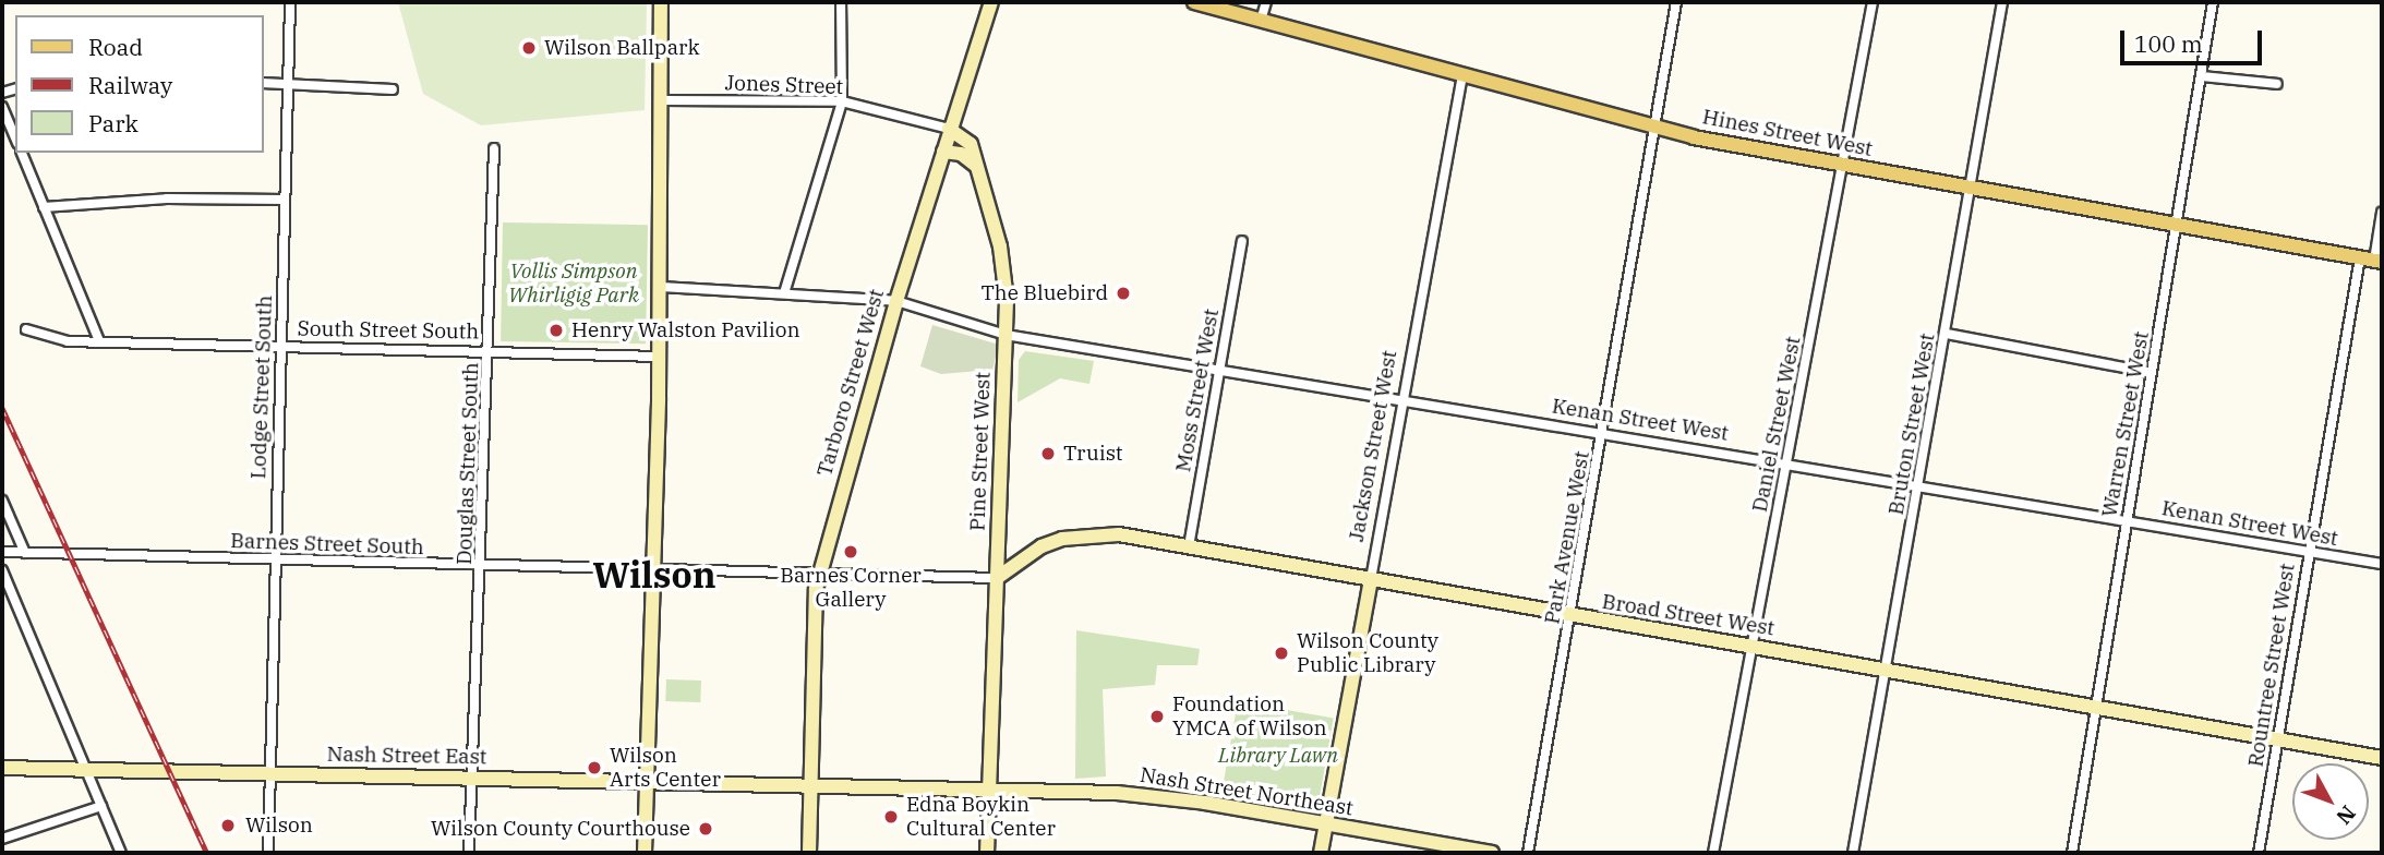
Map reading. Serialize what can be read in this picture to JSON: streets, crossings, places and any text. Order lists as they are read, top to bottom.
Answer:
{
  "streets": {
    "main road": ["Hines Street West"],
    "street": [
      "Jones Street",
      "South Street South",
      "Tarboro Street West",
      "Lodge Street South",
      "Moss Street West",
      "Kenan Street West",
      "Daniel Street West",
      "Bruton Street West",
      "Warren Street West",
      "Jackson Street West",
      "Pine Street West",
      "Douglas Street South",
      "Park Avenue West",
      "Barnes Street South",
      "Broad Street West",
      "Rountree Street West",
      "Nash Street East",
      "Nash Street Northeast"
    ]
  },
  "crossings": [
    ["Jones Street", "Tarboro Street West"],
    ["Jones Street", "Pine Street West"],
    ["Hines Street West", "Daniel Street West"],
    ["Hines Street West", "Bruton Street West"],
    ["Hines Street West", "Warren Street West"],
    ["Hines Street West", "Jackson Street West"],
    ["Hines Street West", "Park Avenue West"],
    ["Hines Street West", "Rountree Street West"],
    ["South Street South", "Lodge Street South"],
    ["South Street South", "Douglas Street South"],
    ["Tarboro Street West", "Kenan Street West"],
    ["Tarboro Street West", "Pine Street West"],
    ["Tarboro Street West", "Barnes Street South"],
    ["Tarboro Street West", "Nash Street East"],
    ["Tarboro Street West", "Nash Street Northeast"],
    ["Lodge Street South", "Barnes Street South"],
    ["Lodge Street South", "Nash Street East"],
    ["Moss Street West", "Kenan Street West"],
    ["Moss Street West", "Broad Street West"],
    ["Kenan Street West", "Daniel Street West"],
    ["Kenan Street West", "Bruton Street West"],
    ["Kenan Street West", "Warren Street West"],
    ["Kenan Street West", "Jackson Street West"],
    ["Kenan Street West", "Pine Street West"],
    ["Kenan Street West", "Park Avenue West"],
    ["Kenan Street West", "Rountree Street West"],
    ["Daniel Street West", "Broad Street West"],
    ["Bruton Street West", "Broad Street West"],
    ["Warren Street West", "Broad Street West"],
    ["Jackson Street West", "Broad Street West"],
    ["Jackson Street West", "Nash Street Northeast"],
    ["Pine Street West", "Barnes Street South"],
    ["Pine Street West", "Broad Street West"],
    ["Pine Street West", "Nash Street Northeast"],
    ["Douglas Street South", "Barnes Street South"],
    ["Douglas Street South", "Nash Street East"],
    ["Park Avenue West", "Broad Street West"],
    ["Barnes Street South", "Broad Street West"],
    ["Broad Street West", "Rountree Street West"],
    ["Nash Street East", "Nash Street Northeast"]
  ],
  "districts": ["Wilson"],
  "parks": ["Vollis Simpson Whirligig Park", "Library Lawn"],
  "places": [
    "Wilson Ballpark",
    "The Bluebird",
    "Henry Walston Pavilion",
    "Truist",
    "Barnes Corner Gallery",
    "Wilson County Public Library",
    "Foundation YMCA of Wilson",
    "Wilson Arts Center",
    "Edna Boykin Cultural Center",
    "Wilson",
    "Wilson County Courthouse"
  ],
  "legend": ["Road", "Railway", "Park"],
  "scale_bar": "100 m",
  "north": "bottom right"
}
